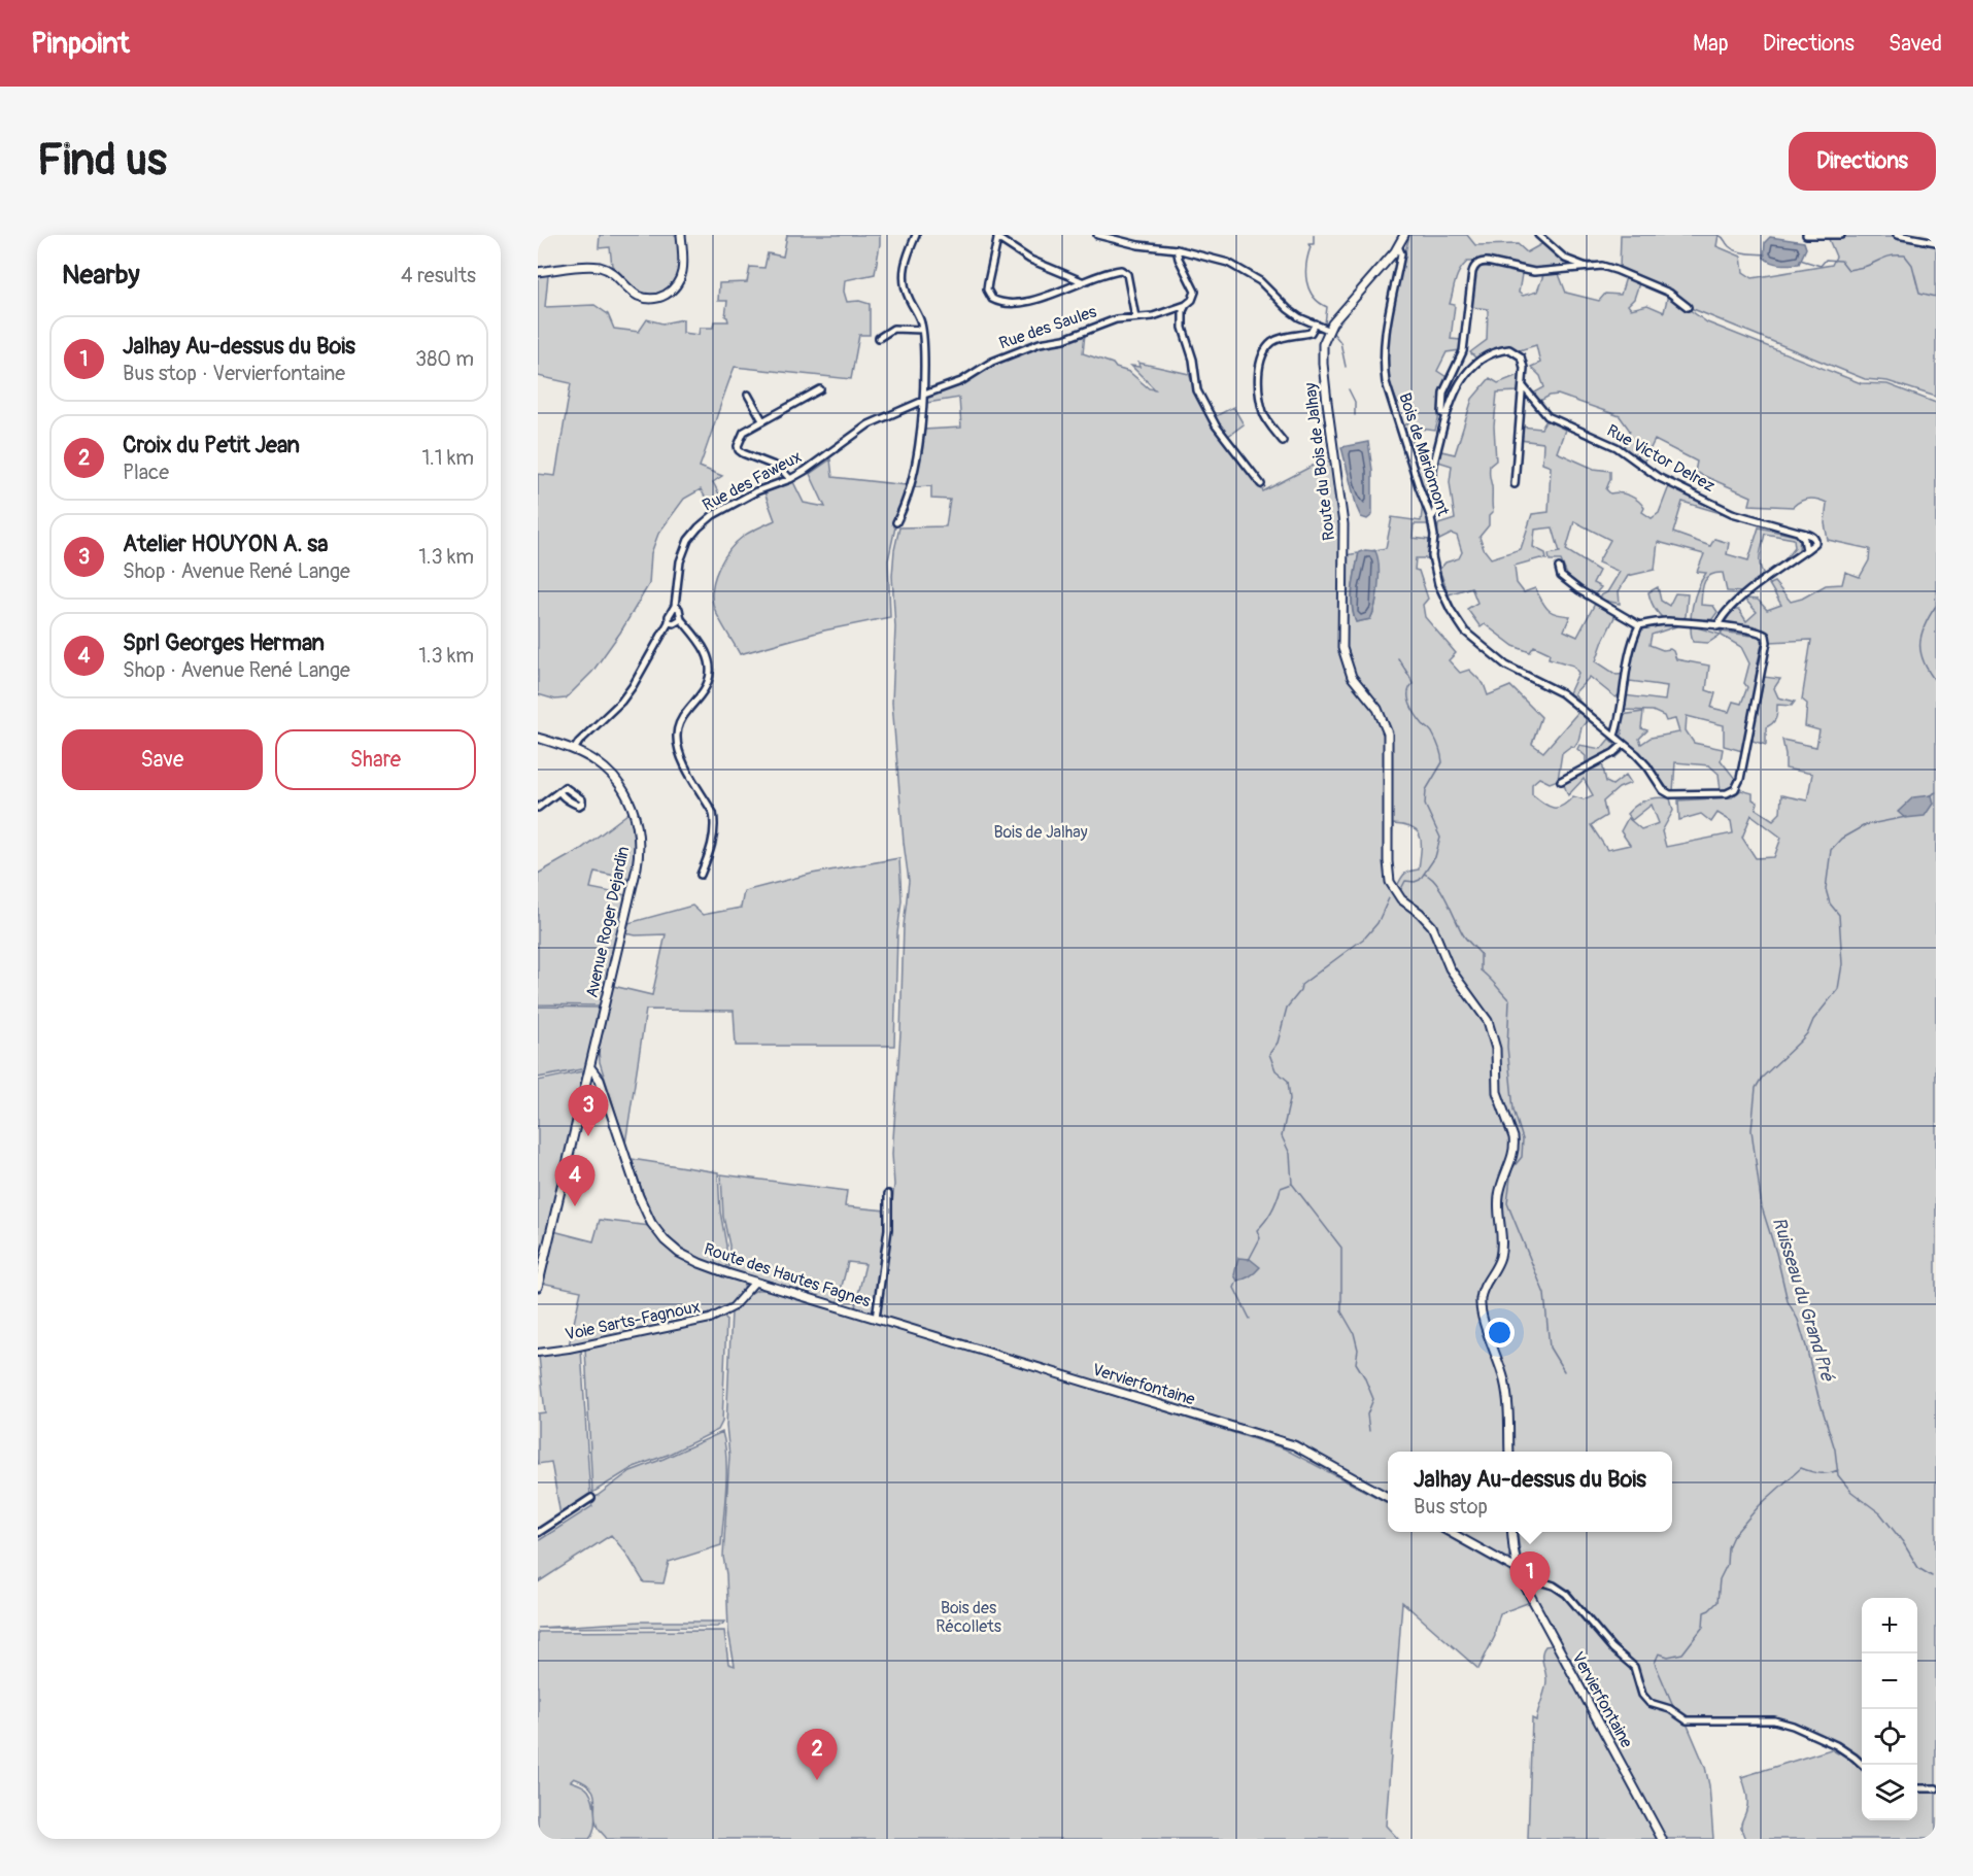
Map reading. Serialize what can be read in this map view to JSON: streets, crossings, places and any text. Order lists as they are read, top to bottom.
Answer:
{
  "streets": {
    "main road": [
      "Route du Bois de Jalhay",
      "Avenue Roger Dejardin",
      "Route des Hautes Fagnes",
      "Vervierfontaine"
    ],
    "street": [
      "Rue des Saules",
      "Bois de Mariomont",
      "Rue Victor Delrez",
      "Rue des Faweux",
      "Voie Sarts-Fagnoux"
    ]
  },
  "crossings": [
    ["Rue des Saules", "Rue des Faweux"],
    ["Avenue Roger Dejardin", "Route des Hautes Fagnes"],
    ["Route des Hautes Fagnes", "Voie Sarts-Fagnoux"],
    ["Route des Hautes Fagnes", "Vervierfontaine"]
  ],
  "water": ["Ruisseau du Grand Pré"],
  "parks": ["Bois de Jalhay", "Bois des Récollets"],
  "page": {
    "header": "Pinpoint",
    "nav": ["Map", "Directions", "Saved"],
    "buttons": [
      "Directions",
      ["Save", "Share"]
    ],
    "title": "Find us",
    "heading": ["Nearby", "4 results"],
    "list": [
      {
        "mark": "1",
        "name": "Jalhay Au-dessus du Bois",
        "note": "Bus stop · Vervierfontaine",
        "value": "380 m"
      },
      {
        "mark": "2",
        "name": "Croix du Petit Jean",
        "note": "Place",
        "value": "1.1 km"
      },
      {
        "mark": "3",
        "name": "Atelier HOUYON A. sa",
        "note": "Shop · Avenue René Lange",
        "value": "1.3 km"
      },
      {
        "mark": "4",
        "name": "Sprl Georges Herman",
        "note": "Shop · Avenue René Lange",
        "value": "1.3 km"
      }
    ],
    "pins": [
      "3",
      "4",
      "1",
      "2"
    ],
    "popup": ["Jalhay Au-dessus du Bois", "Bus stop"],
    "map_buttons": ["+", "−"]
  }
}
